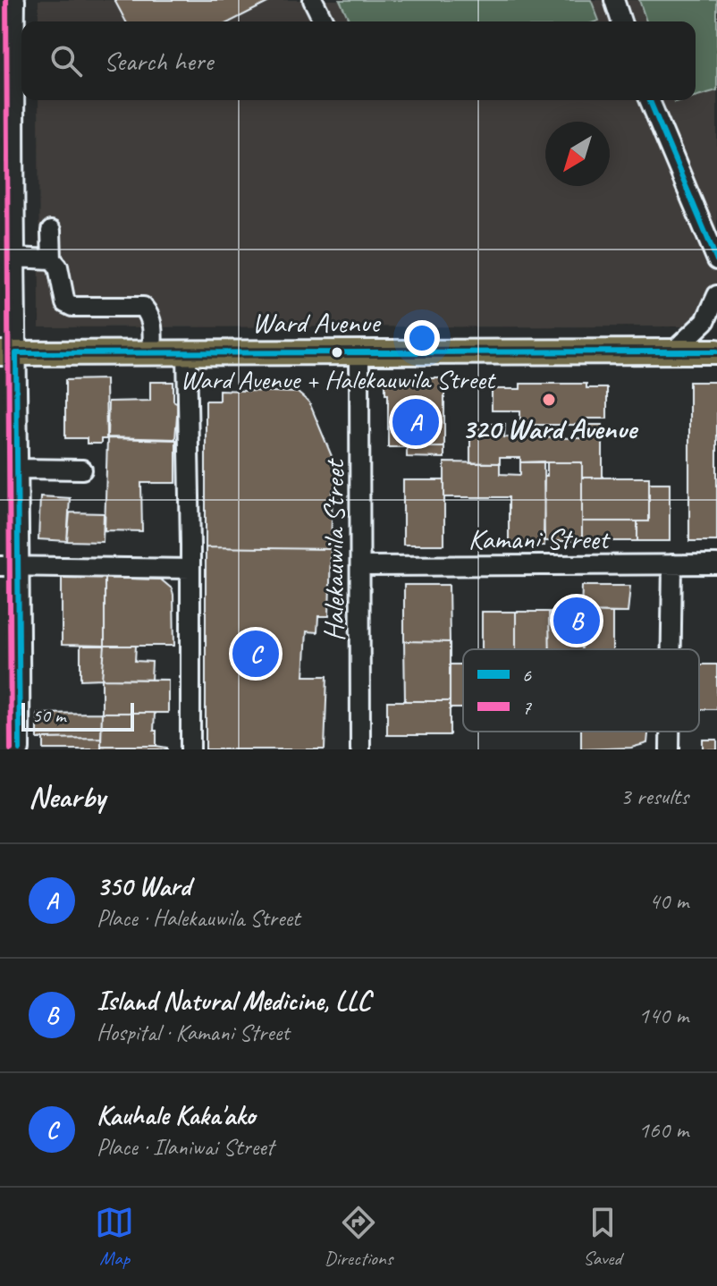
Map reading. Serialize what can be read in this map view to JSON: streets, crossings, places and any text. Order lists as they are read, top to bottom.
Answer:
{
  "streets": {
    "main road": ["Ward Avenue"],
    "street": ["Kamani Street", "Halekauwila Street"]
  },
  "crossings": [
    ["Ward Avenue", "Halekauwila Street"],
    ["Kamani Street", "Halekauwila Street"]
  ],
  "places": ["Ward Avenue + Halekauwila Street", "320 Ward Avenue"],
  "lines": ["transit line 7", "transit line 6"],
  "legend": ["6", "7"],
  "scale_bar": "50 m",
  "north": "bottom left",
  "page": {
    "search": "Search here",
    "pins": ["A", "B", "C"],
    "scale": "50 m",
    "heading": ["Nearby", "3 results"],
    "list": [
      {
        "mark": "A",
        "name": "350 Ward",
        "note": "Place · Halekauwila Street",
        "value": "40 m"
      },
      {
        "mark": "B",
        "name": "Island Natural Medicine, LLC",
        "note": "Hospital · Kamani Street",
        "value": "140 m"
      },
      {
        "mark": "C",
        "name": "Kauhale Kaka'ako",
        "note": "Place · Ilaniwai Street",
        "value": "160 m"
      }
    ],
    "nav": ["Map", "Directions", "Saved"]
  }
}
